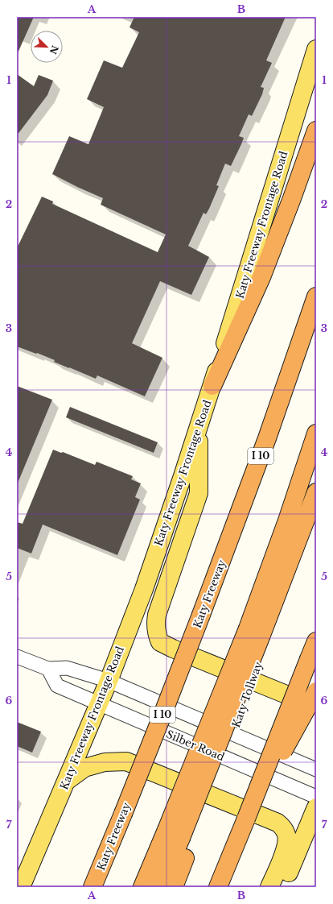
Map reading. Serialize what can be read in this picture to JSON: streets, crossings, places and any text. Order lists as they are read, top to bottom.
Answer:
{
  "streets": {
    "highway": ["I 10", "Katy Freeway", "Katy Tollway"],
    "main road": ["Katy Freeway Frontage Road"],
    "street": ["Silber Road"]
  },
  "crossings": [
    ["Katy Freeway Frontage Road", "Silber Road"]
  ],
  "north": "bottom right",
  "grid": {
    "columns": ["A", "B"],
    "rows": [
      "1",
      "2",
      "3",
      "4",
      "5",
      "6",
      "7"
    ]
  }
}
